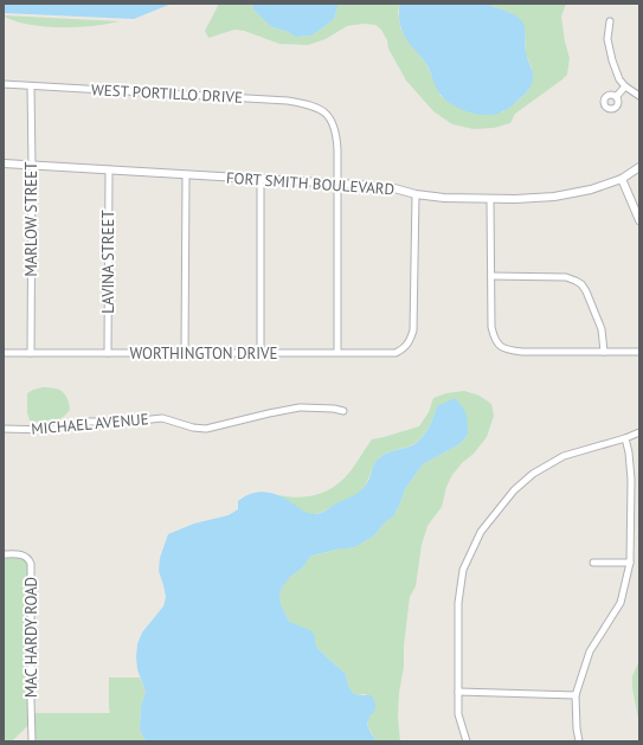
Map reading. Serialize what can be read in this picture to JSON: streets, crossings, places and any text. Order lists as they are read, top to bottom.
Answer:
{
  "streets": {
    "street": [
      "WEST PORTILLO DRIVE",
      "FORT SMITH BOULEVARD",
      "MARLOW STREET",
      "LAVINA STREET",
      "WORTHINGTON DRIVE",
      "MICHAEL AVENUE",
      "MAC HARDY ROAD"
    ]
  },
  "crossings": [
    ["WEST PORTILLO DRIVE", "FORT SMITH BOULEVARD"],
    ["WEST PORTILLO DRIVE", "MARLOW STREET"],
    ["FORT SMITH BOULEVARD", "MARLOW STREET"],
    ["FORT SMITH BOULEVARD", "LAVINA STREET"],
    ["FORT SMITH BOULEVARD", "WORTHINGTON DRIVE"],
    ["MARLOW STREET", "WORTHINGTON DRIVE"],
    ["LAVINA STREET", "WORTHINGTON DRIVE"]
  ]
}
